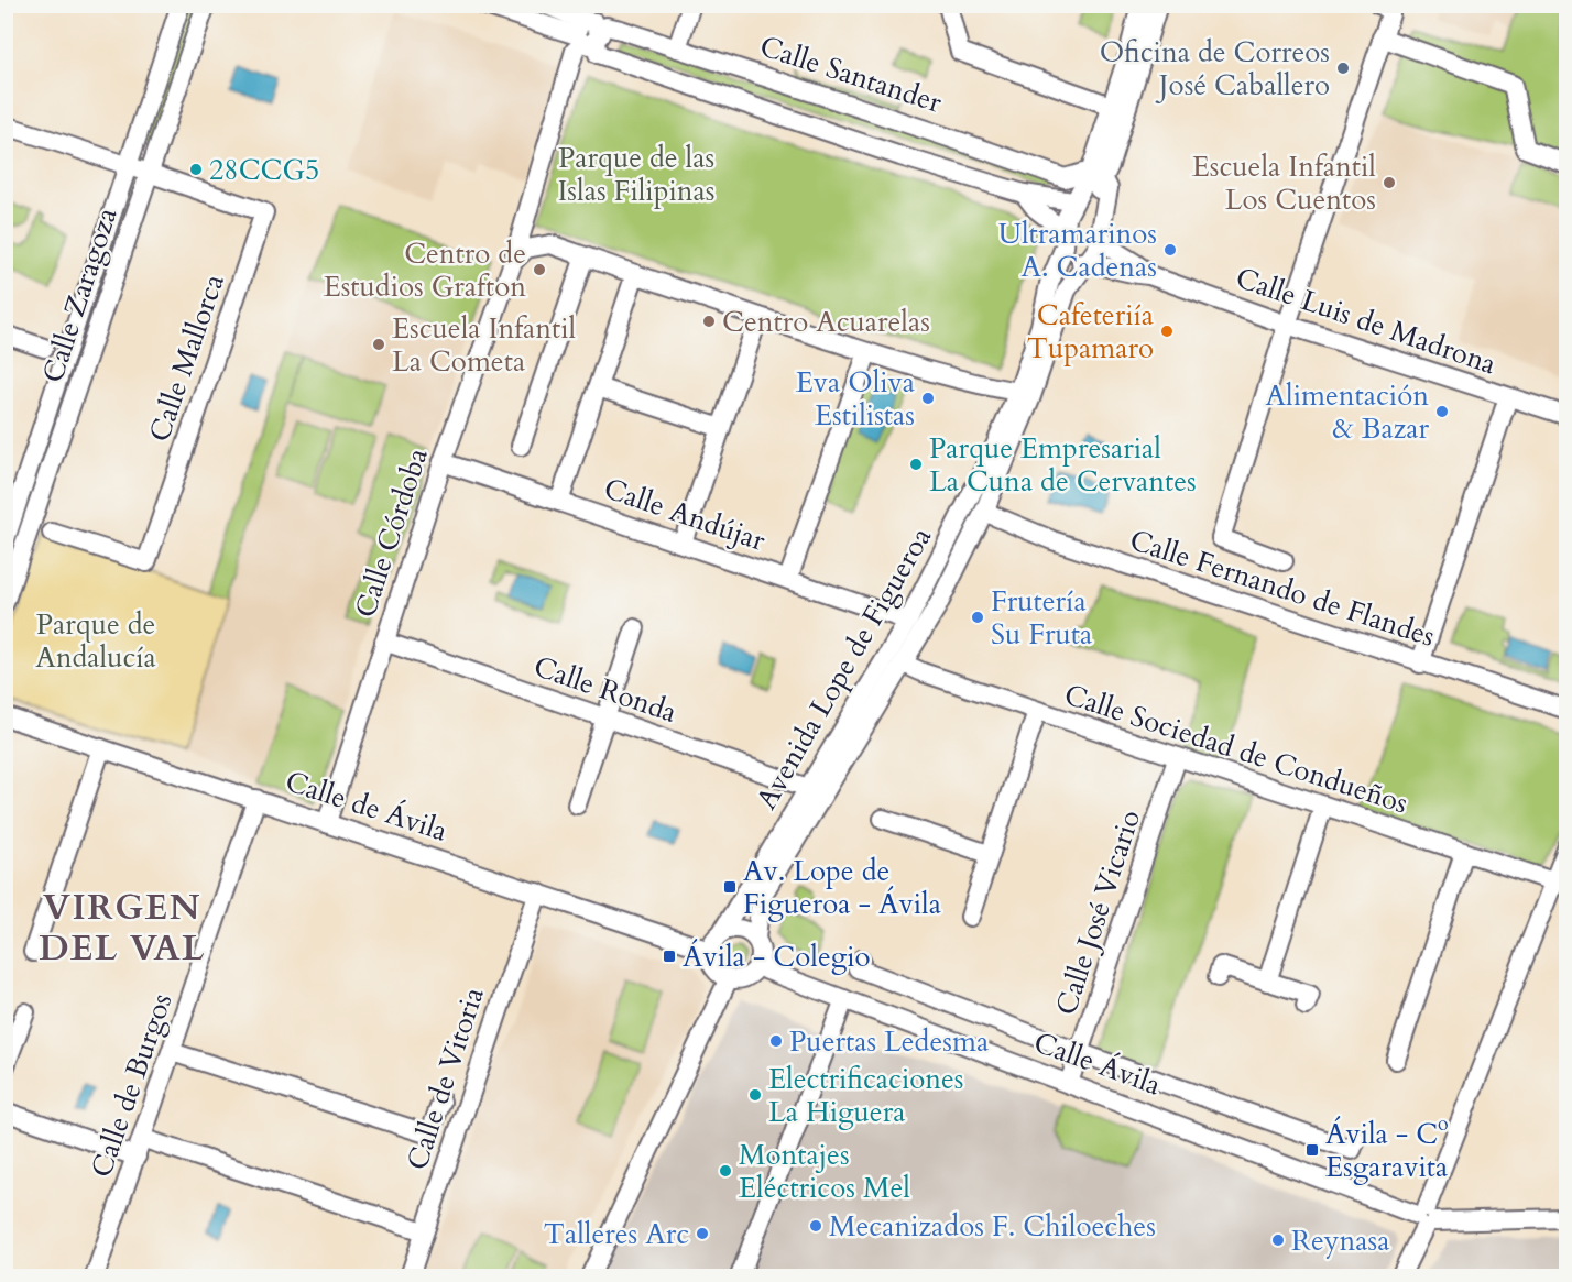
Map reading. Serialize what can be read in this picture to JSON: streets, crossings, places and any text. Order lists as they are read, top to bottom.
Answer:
{
  "streets": {
    "street": [
      "Calle Santander",
      "Calle Zaragoza",
      "Calle Luis de Madrona",
      "Calle Mallorca",
      "Calle Andújar",
      "Calle Córdoba",
      "Calle Fernando de Flandes",
      "Avenida Lope de Figueroa",
      "Calle Ronda",
      "Calle Sociedad de Condueños",
      "Calle de Ávila",
      "Calle José Vicario",
      "Calle Ávila",
      "Calle de Vitoria",
      "Calle de Burgos"
    ]
  },
  "crossings": [
    ["Calle Santander", "Calle Córdoba"],
    ["Calle Santander", "Avenida Lope de Figueroa"],
    ["Calle Zaragoza", "Calle Mallorca"],
    ["Calle Luis de Madrona", "Avenida Lope de Figueroa"],
    ["Calle Andújar", "Calle Córdoba"],
    ["Calle Andújar", "Avenida Lope de Figueroa"],
    ["Calle Córdoba", "Calle Ronda"],
    ["Calle Córdoba", "Calle de Ávila"],
    ["Calle Fernando de Flandes", "Avenida Lope de Figueroa"],
    ["Avenida Lope de Figueroa", "Calle Ronda"],
    ["Avenida Lope de Figueroa", "Calle Sociedad de Condueños"],
    ["Avenida Lope de Figueroa", "Calle de Ávila"],
    ["Avenida Lope de Figueroa", "Calle Ávila"],
    ["Calle Sociedad de Condueños", "Calle José Vicario"],
    ["Calle de Ávila", "Calle Ávila"],
    ["Calle de Ávila", "Calle de Vitoria"],
    ["Calle de Ávila", "Calle de Burgos"],
    ["Calle José Vicario", "Calle Ávila"]
  ],
  "districts": ["VIRGEN DEL VAL"],
  "parks": ["Parque de las Islas Filipinas", "Parque de Andalucía"],
  "places": {
    "other": [
      "Oficina de Correos José Caballero",
      "28CCG5",
      "Escuela Infantil Los Cuentos",
      "Ultramarinos A. Cadenas",
      "Centro de Estudios Grafton",
      "Centro Acuarelas",
      "Cafeteriía Tupamaro",
      "Escuela Infantil La Cometa",
      "Eva Oliva Estilistas",
      "Alimentación & Bazar",
      "Parque Empresarial La Cuna de Cervantes",
      "Frutería Su Fruta",
      "Puertas Ledesma",
      "Electrificaciones La Higuera",
      "Montajes Eléctricos Mel",
      "Mecanizados F. Chiloeches",
      "Talleres Arc",
      "Reynasa"
    ],
    "transit": ["Av. Lope de Figueroa - Ávila", "Ávila - Colegio", "Ávila - Cº Esgaravita"]
  }
}
